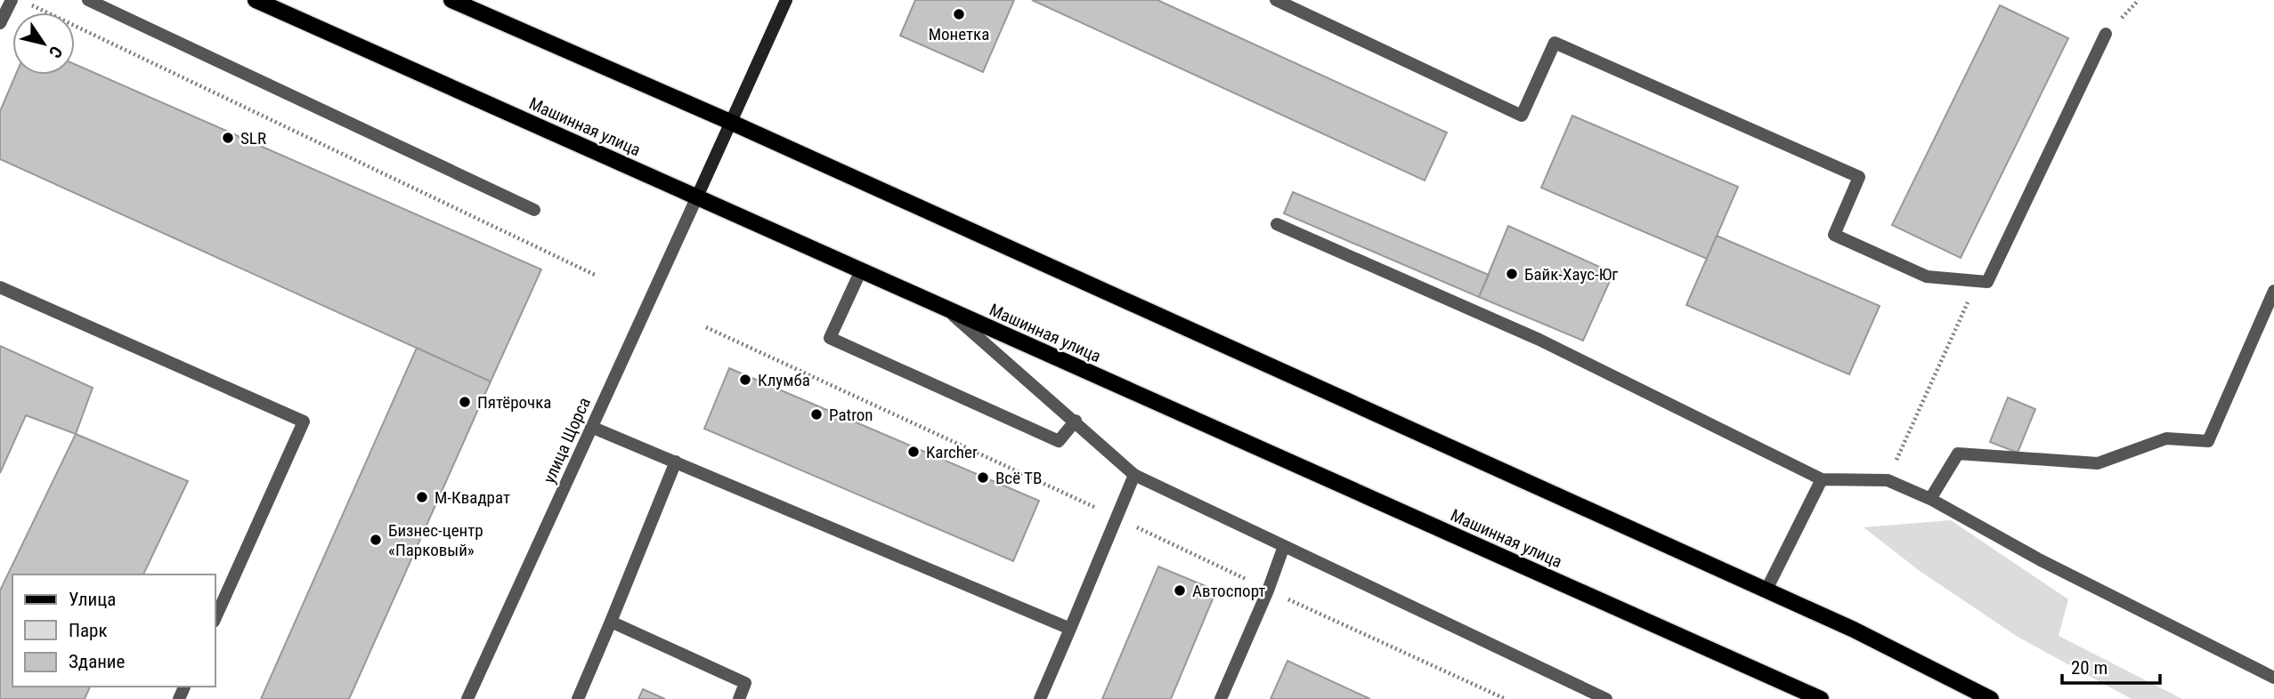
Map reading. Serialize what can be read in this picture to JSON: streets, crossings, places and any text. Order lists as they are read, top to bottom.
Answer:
{
  "streets": {
    "main road": ["Машинная улица"],
    "street": ["улица Щорса"]
  },
  "crossings": [
    ["Машинная улица", "улица Щорса"]
  ],
  "places": [
    "Монетка",
    "SLR",
    "Байк-Хаус-Юг",
    "Клумба",
    "Пятёрочка",
    "Patron",
    "Karcher",
    "Всё ТВ",
    "М-Квадрат",
    "Бизнес-центр «Парковый»",
    "Автоспорт"
  ],
  "legend": ["Улица", "Парк", "Здание"],
  "scale_bar": "20 m",
  "north": "bottom right"
}
